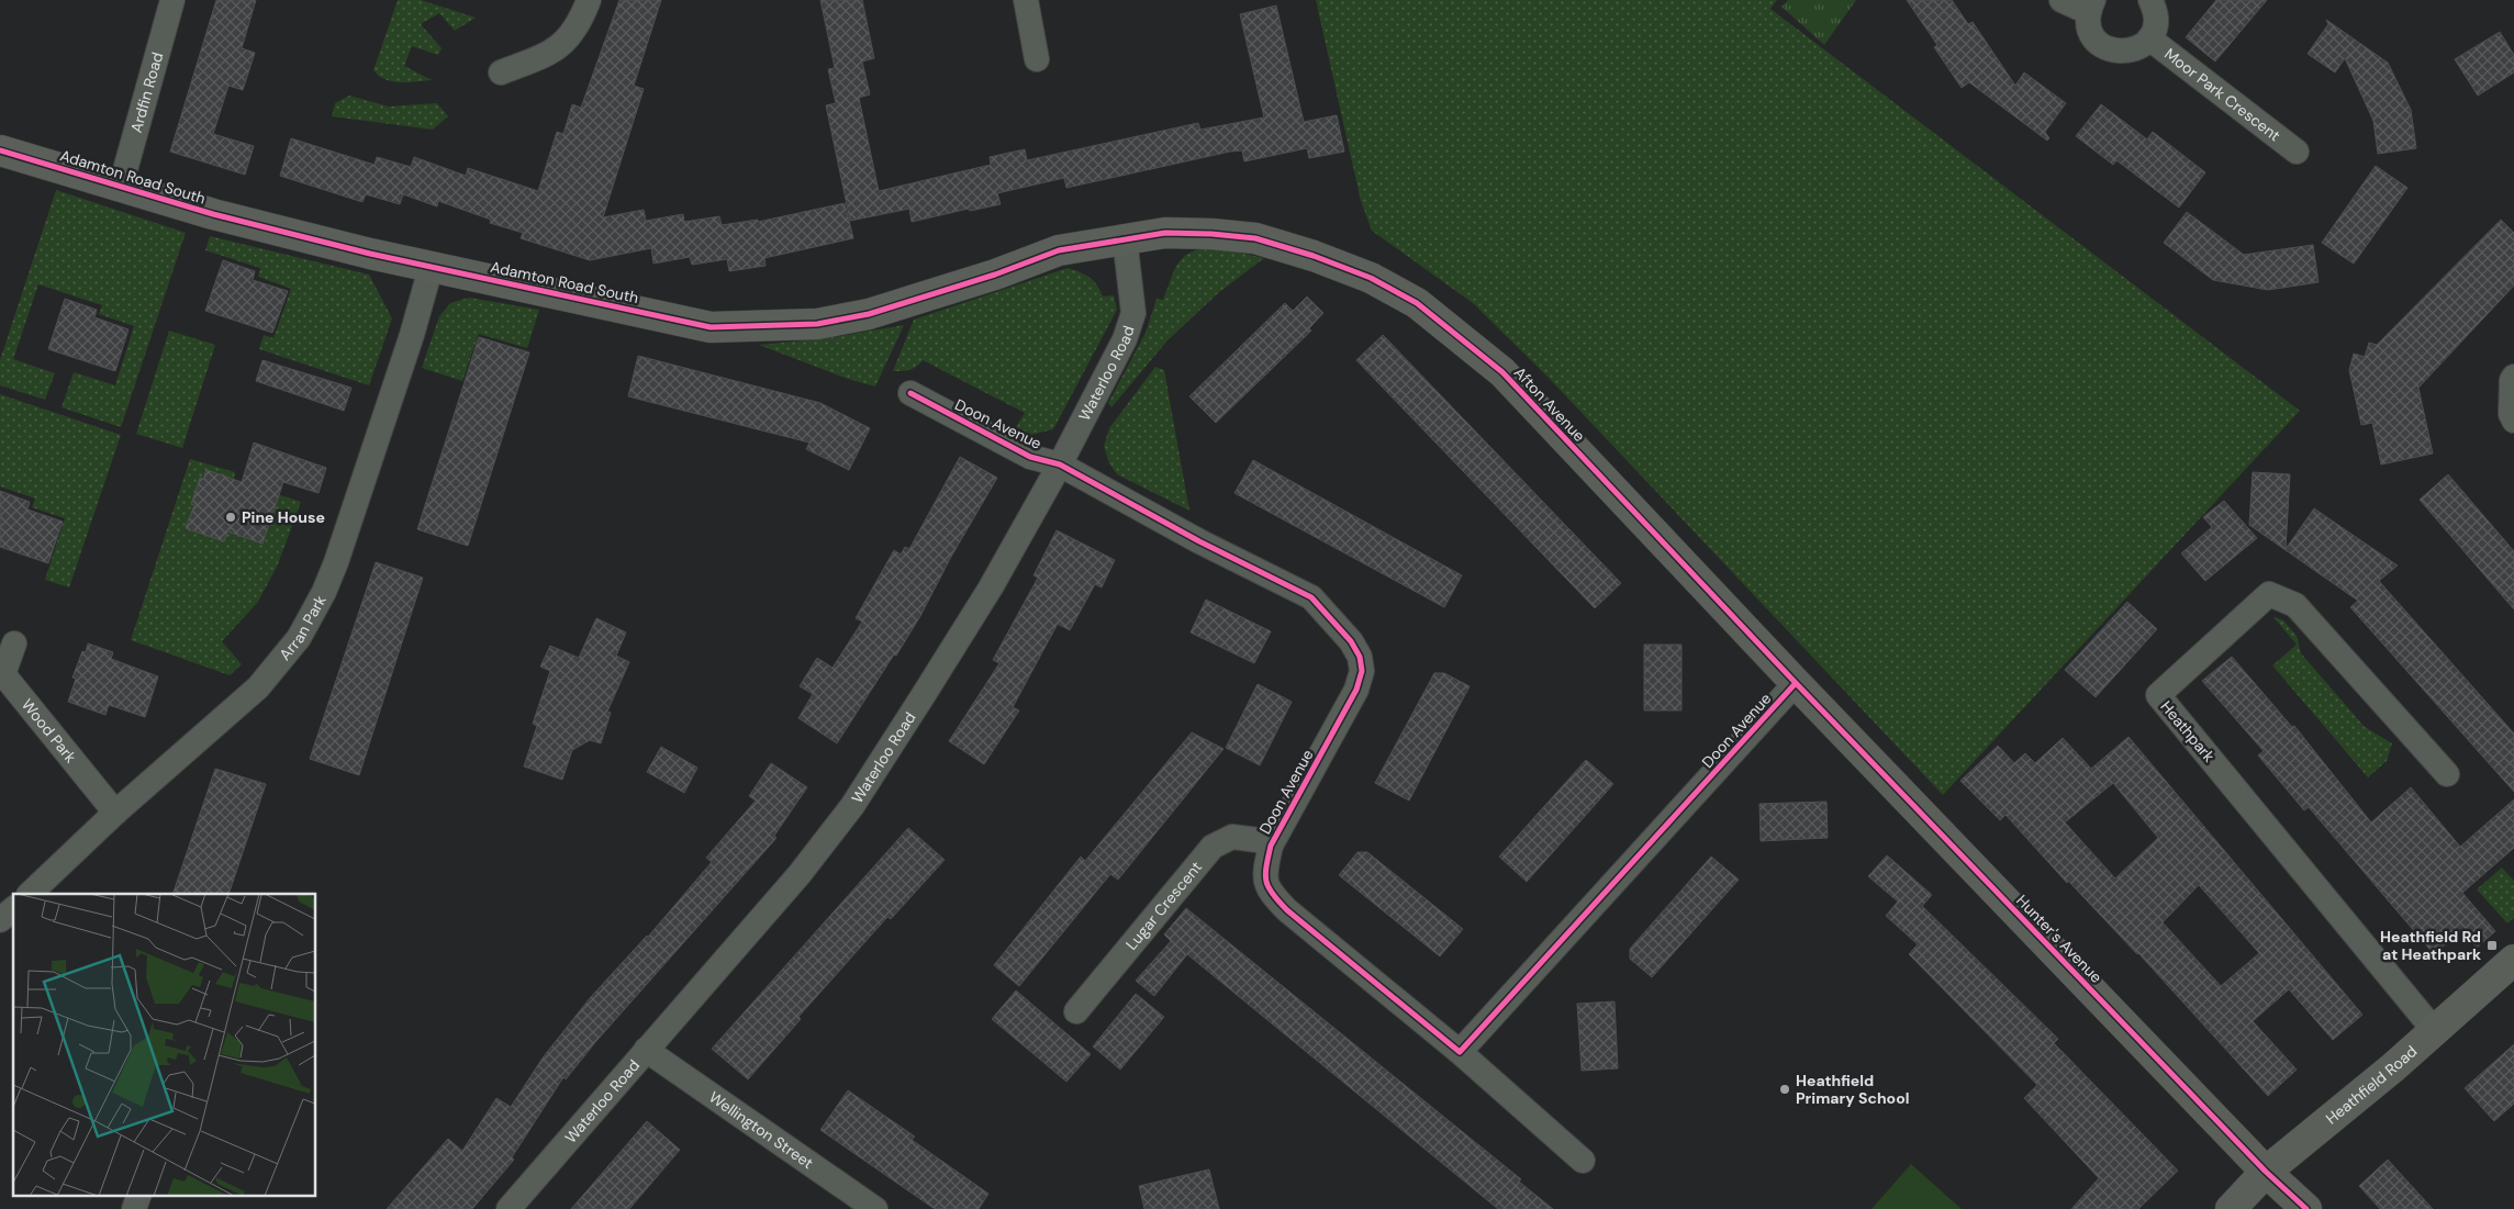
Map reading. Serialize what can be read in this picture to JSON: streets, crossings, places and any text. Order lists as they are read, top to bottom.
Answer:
{
  "streets": {
    "street": [
      "Ardfin Road",
      "Moor Park Crescent",
      "Adamton Road South",
      "Waterloo Road",
      "Afton Avenue",
      "Doon Avenue",
      "Arran Park",
      "Wood Park",
      "Heathpark",
      "Lugar Crescent",
      "Hunter's Avenue",
      "Heathfield Road",
      "Wellington Street"
    ]
  },
  "crossings": [
    ["Ardfin Road", "Adamton Road South"],
    ["Adamton Road South", "Waterloo Road"],
    ["Adamton Road South", "Afton Avenue"],
    ["Adamton Road South", "Arran Park"],
    ["Waterloo Road", "Afton Avenue"],
    ["Waterloo Road", "Doon Avenue"],
    ["Waterloo Road", "Wellington Street"],
    ["Afton Avenue", "Doon Avenue"],
    ["Afton Avenue", "Hunter's Avenue"],
    ["Doon Avenue", "Lugar Crescent"],
    ["Doon Avenue", "Hunter's Avenue"],
    ["Arran Park", "Wood Park"],
    ["Heathpark", "Heathfield Road"],
    ["Hunter's Avenue", "Heathfield Road"]
  ],
  "places": {
    "other": ["Pine House", "Heathfield Primary School"],
    "transit": ["Heathfield Rd at Heathpark"]
  }
}
